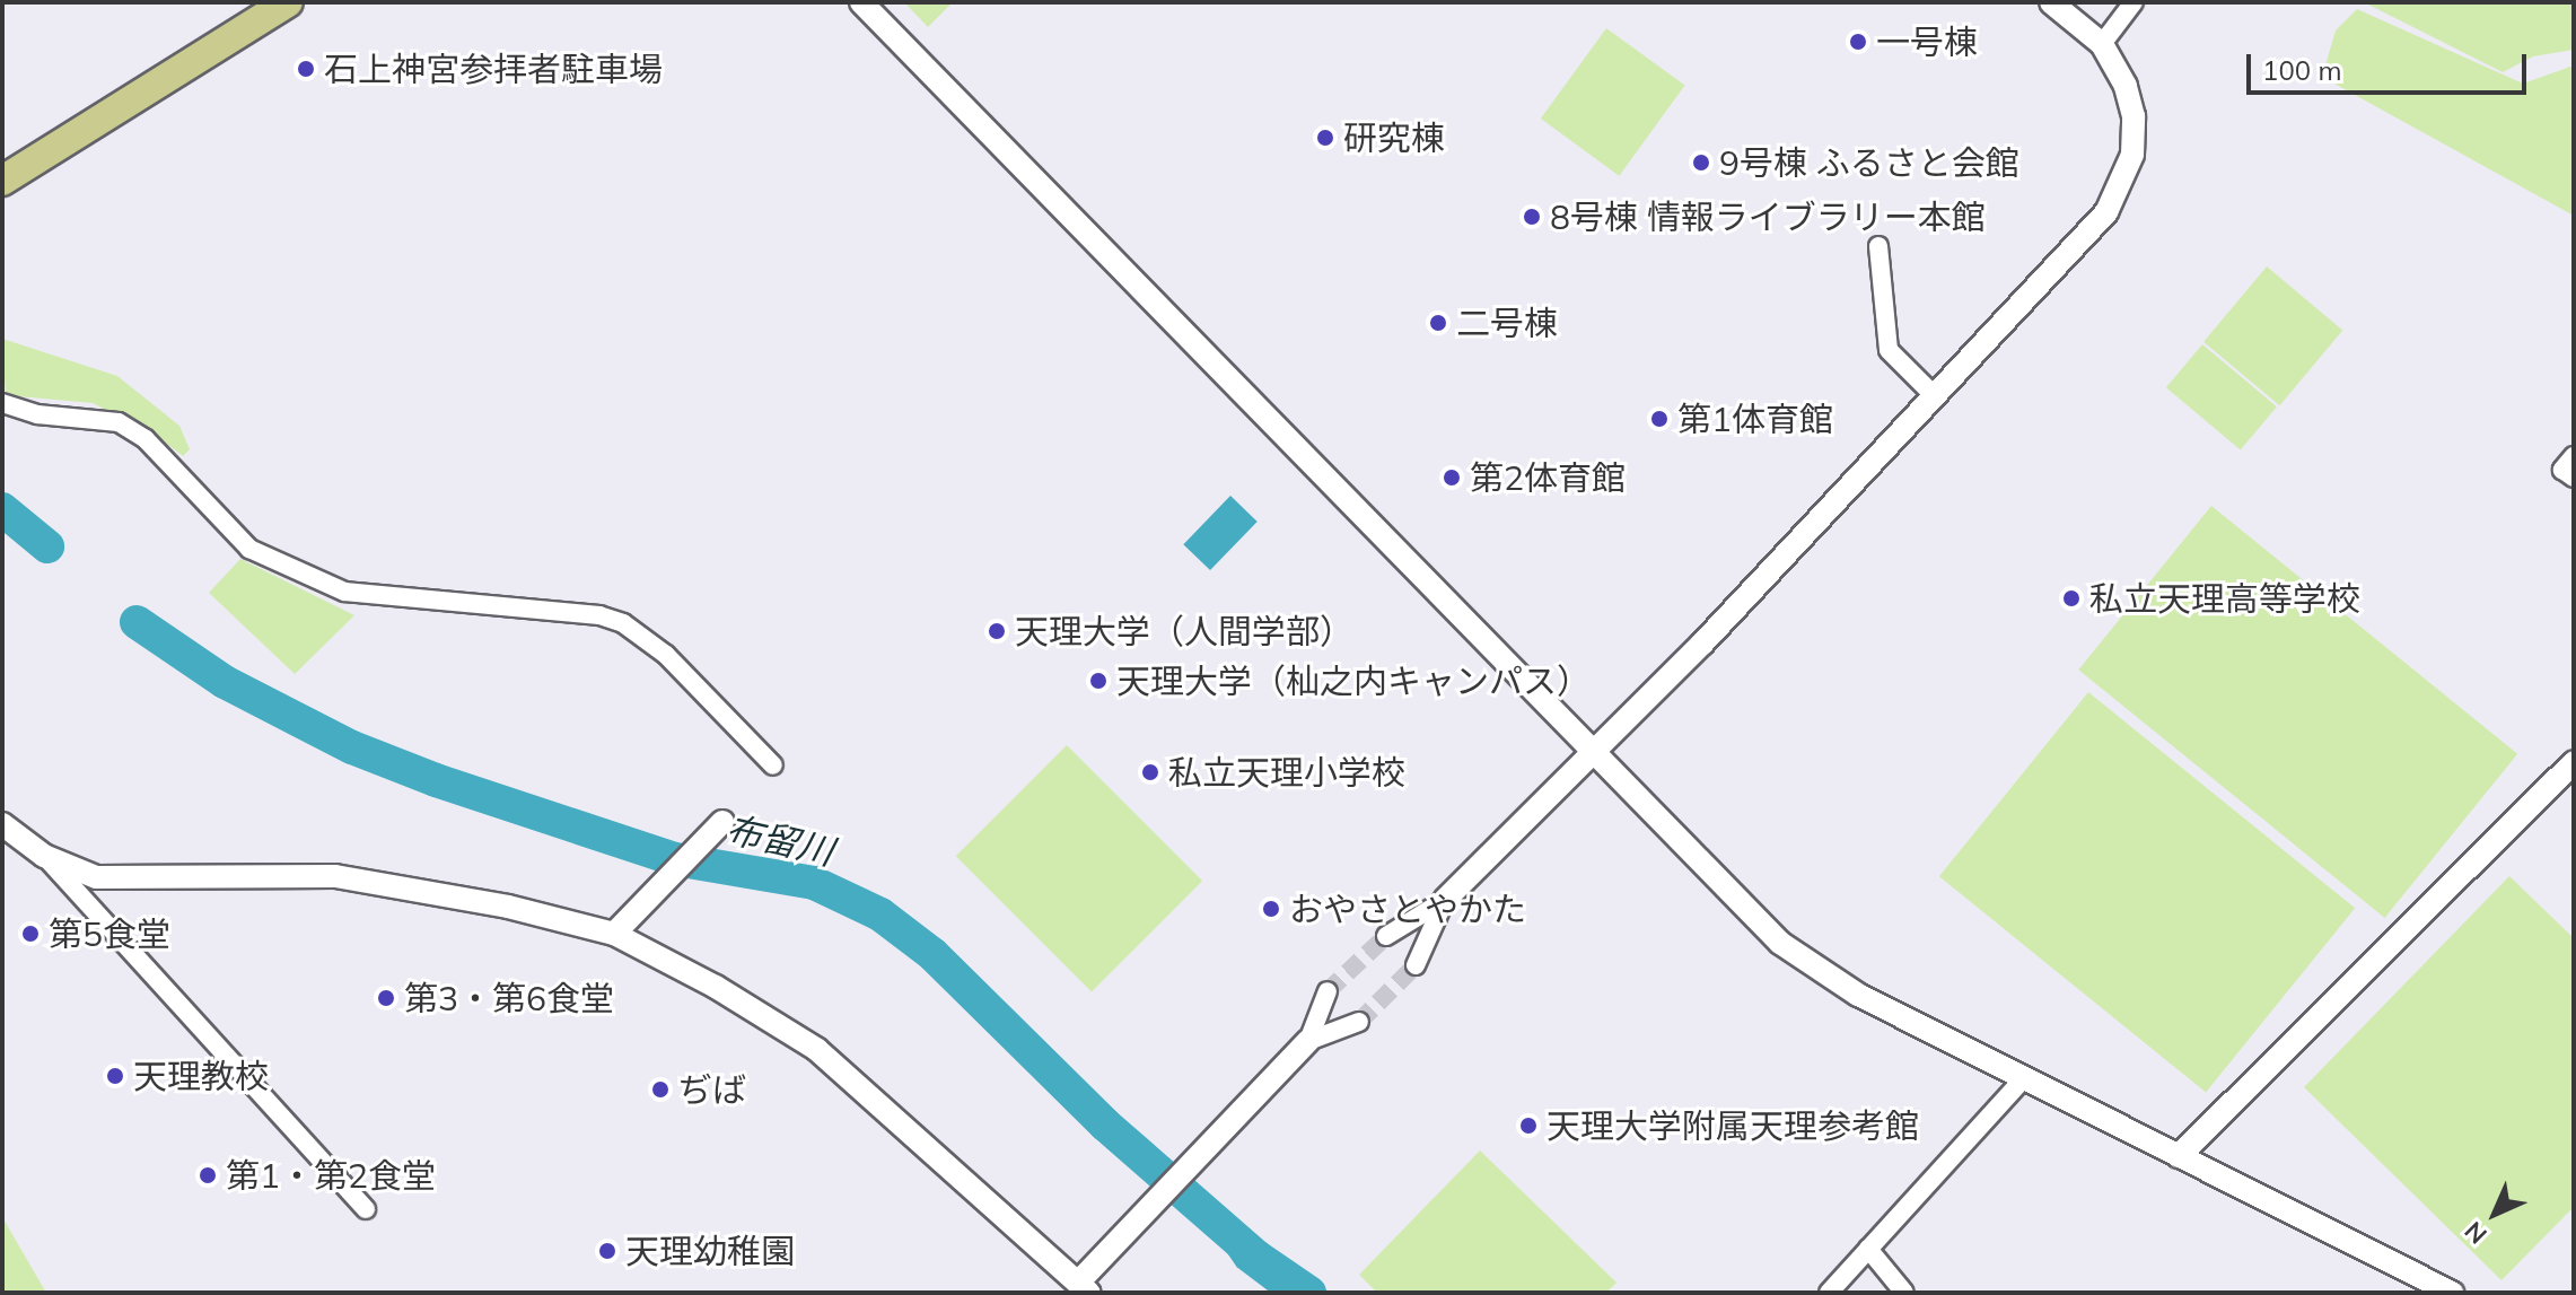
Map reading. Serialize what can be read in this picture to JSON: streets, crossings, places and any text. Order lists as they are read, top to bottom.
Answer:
{
  "water": ["布留川"],
  "places": [
    "一号棟",
    "石上神宮参拝者駐車場",
    "研究棟",
    "9号棟 ふるさと会館",
    "8号棟 情報ライブラリー本館",
    "二号棟",
    "第1体育館",
    "第2体育館",
    "私立天理高等学校",
    "天理大学（人間学部）",
    "天理大学（杣之内キャンパス）",
    "私立天理小学校",
    "おやさとやかた",
    "第5食堂",
    "第3・第6食堂",
    "天理教校",
    "ぢば",
    "天理大学附属天理参考館",
    "第1・第2食堂",
    "天理幼稚園"
  ],
  "scale_bar": "100 m",
  "north": "bottom left"
}
